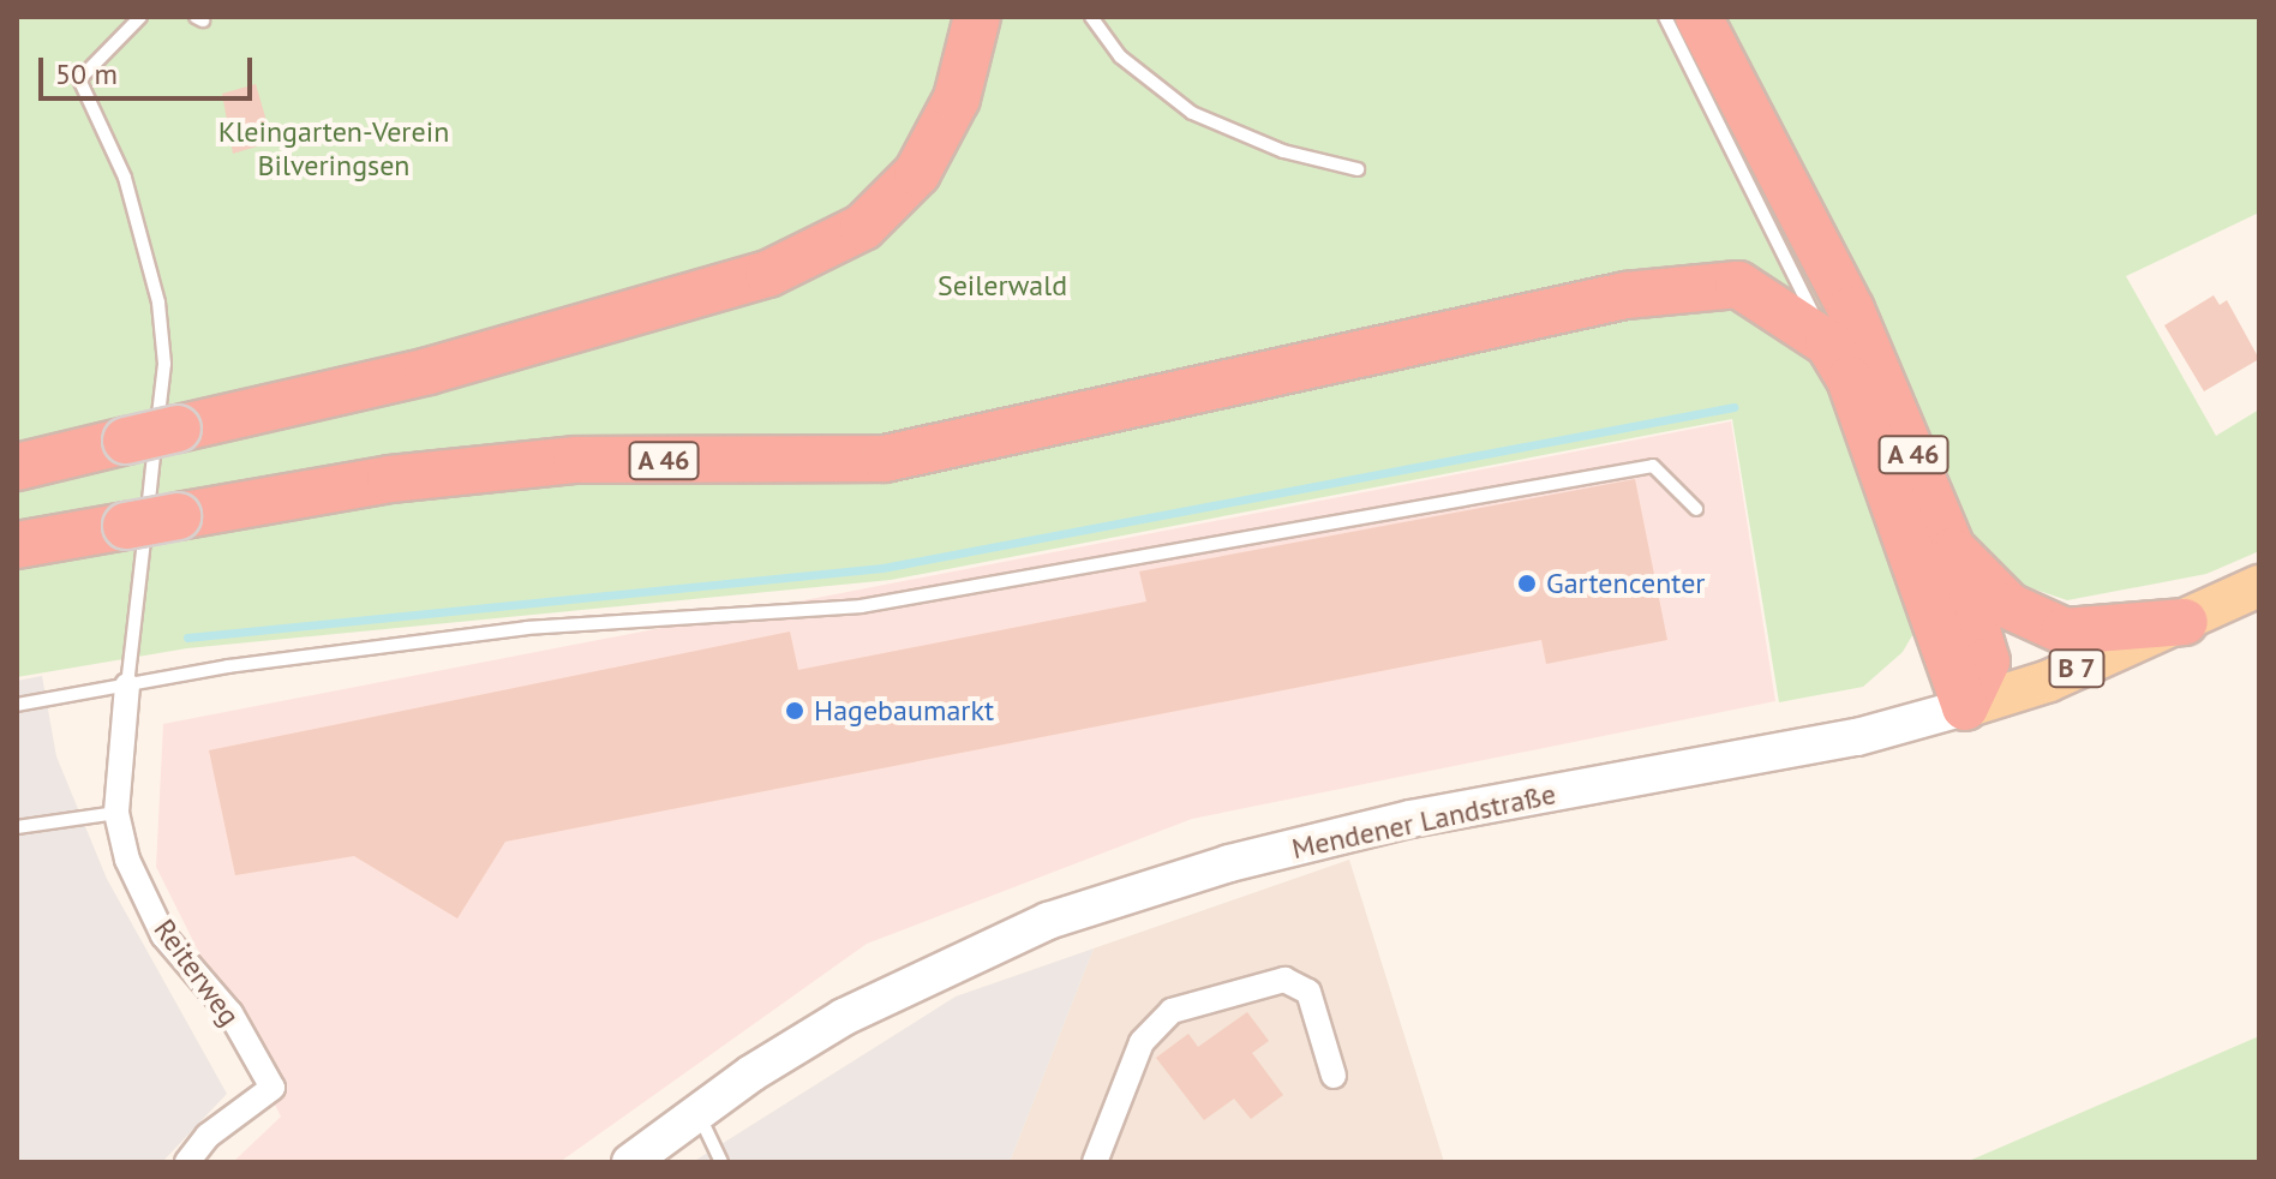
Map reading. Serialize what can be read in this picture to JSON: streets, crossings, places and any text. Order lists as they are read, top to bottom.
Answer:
{
  "streets": {
    "highway": ["A 46"],
    "main road": ["B 7", "Mendener Landstraße"],
    "street": ["Reiterweg"]
  },
  "crossings": [
    ["A 46", "Mendener Landstraße"]
  ],
  "parks": ["Kleingarten-Verein Bilveringsen", "Seilerwald"],
  "places": ["Gartencenter", "Hagebaumarkt"],
  "scale_bar": "50 m"
}
